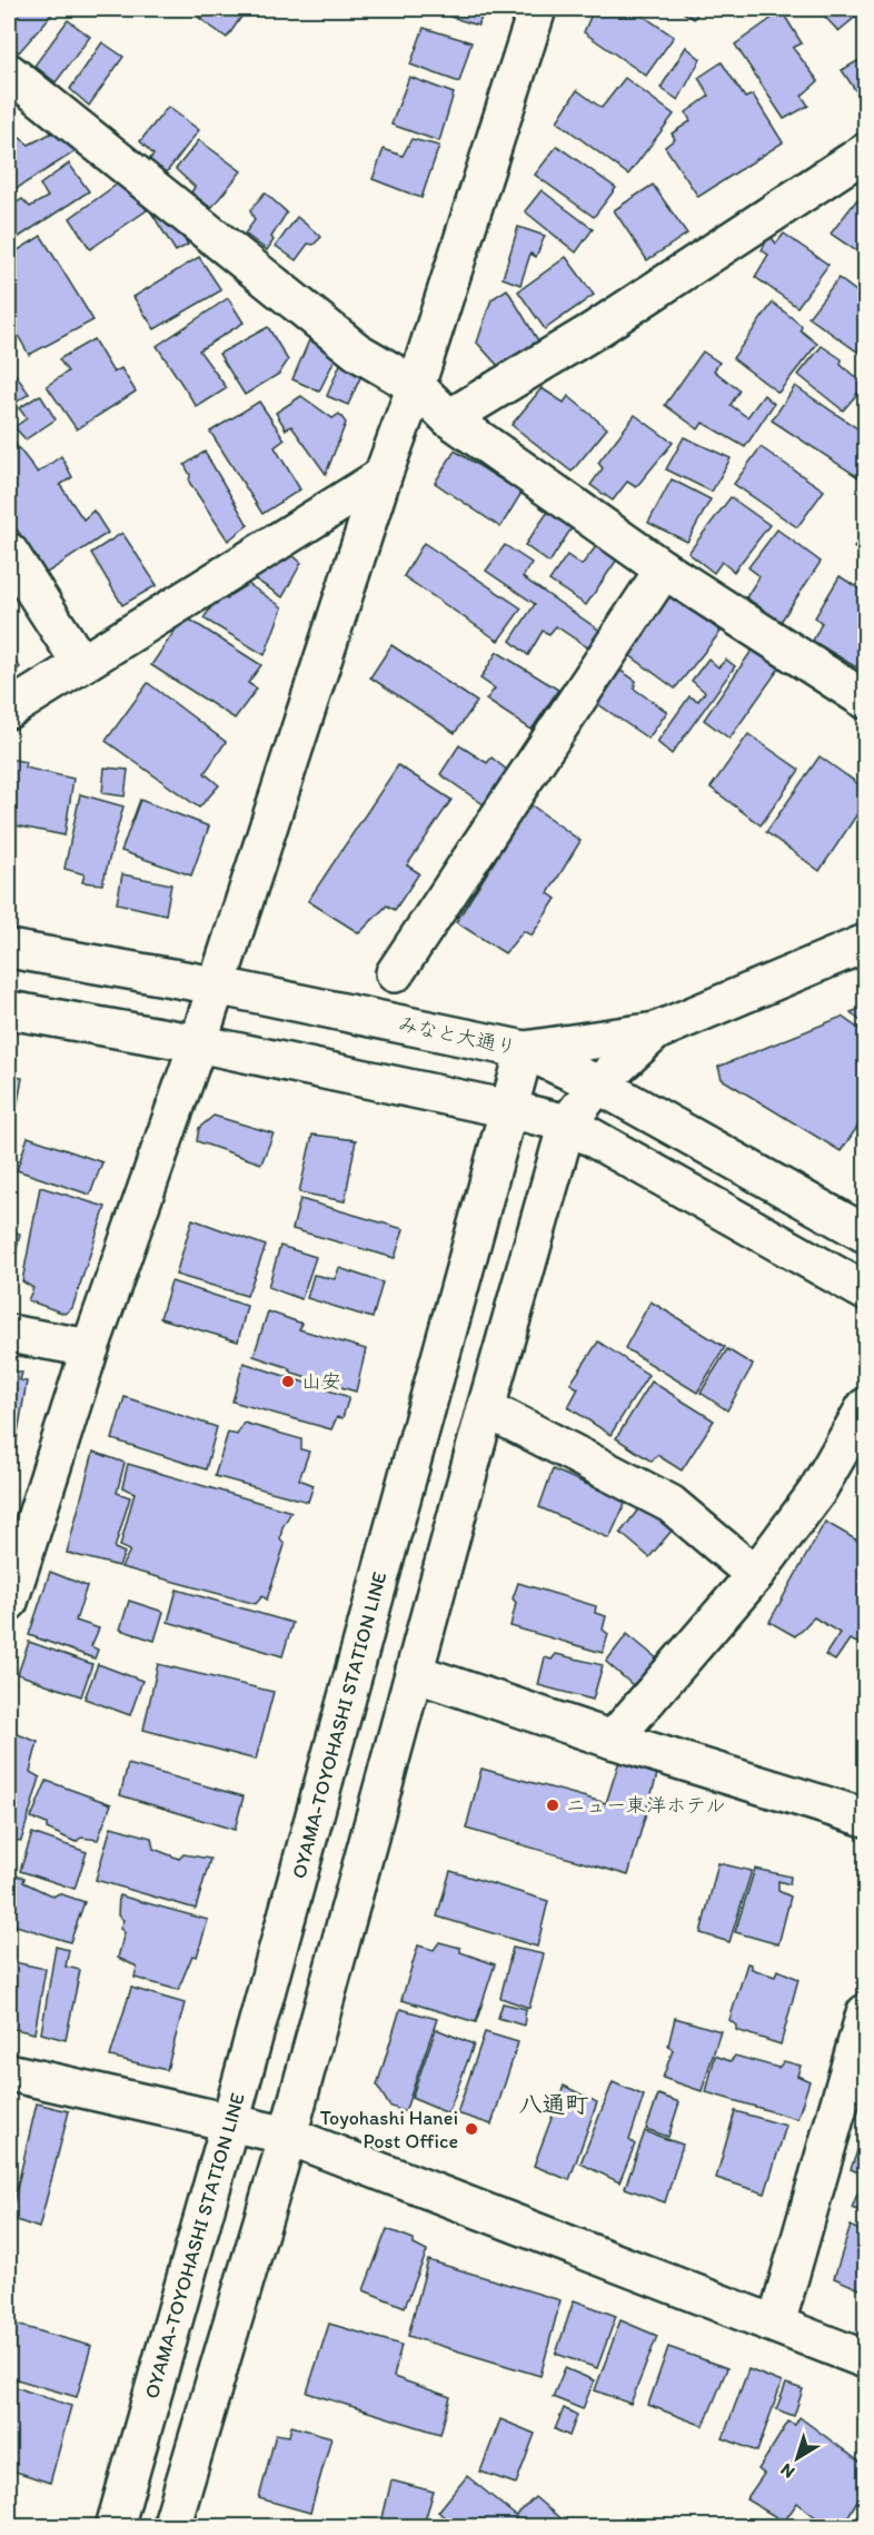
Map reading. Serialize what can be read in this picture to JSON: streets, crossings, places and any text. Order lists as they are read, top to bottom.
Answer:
{
  "streets": {
    "street": ["みなと大通り", "OYAMA-TOYOHASHI STATION LINE"]
  },
  "crossings": [
    ["みなと大通り", "OYAMA-TOYOHASHI STATION LINE"]
  ],
  "districts": ["八通町"],
  "places": ["山安", "ニュー東洋ホテル", "Toyohashi Hanei Post Office"],
  "north": "bottom left"
}
